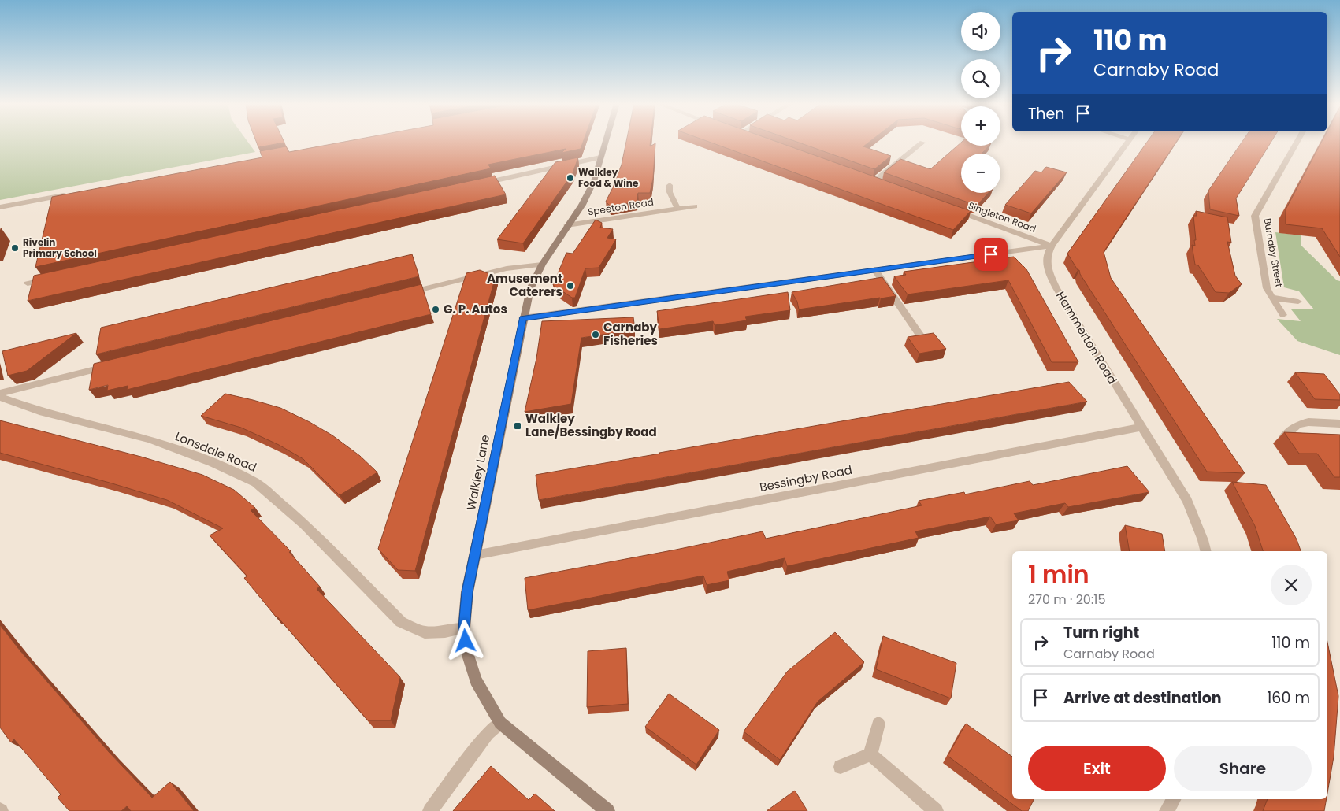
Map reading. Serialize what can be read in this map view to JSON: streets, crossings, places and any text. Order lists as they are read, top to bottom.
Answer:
{
  "streets": {
    "street": [
      "Speeton Road",
      "Singleton Road",
      "Burnaby Street",
      "Hammerton Road",
      "Lonsdale Road",
      "Walkley Lane",
      "Bessingby Road"
    ]
  },
  "crossings": [
    ["Speeton Road", "Walkley Lane"],
    ["Singleton Road", "Hammerton Road"],
    ["Hammerton Road", "Bessingby Road"],
    ["Lonsdale Road", "Walkley Lane"],
    ["Walkley Lane", "Bessingby Road"]
  ],
  "places": {
    "other": [
      "Walkley Food & Wine",
      "Rivelin Primary School",
      "Amusement Caterers",
      "G. P. Autos",
      "Carnaby Fisheries"
    ],
    "transit": ["Walkley Lane/Bessingby Road"]
  },
  "page": {
    "map_buttons": ["+", "−"],
    "turn": ["110 m", "Carnaby Road"],
    "then": "Then",
    "heading": ["1 min", "270 m · 20:15"],
    "list": [
      {
        "name": "Turn right",
        "note": "Carnaby Road",
        "value": "110 m"
      },
      {
        "name": "Arrive at destination",
        "value": "160 m"
      }
    ],
    "buttons": ["Exit", "Share"]
  }
}
